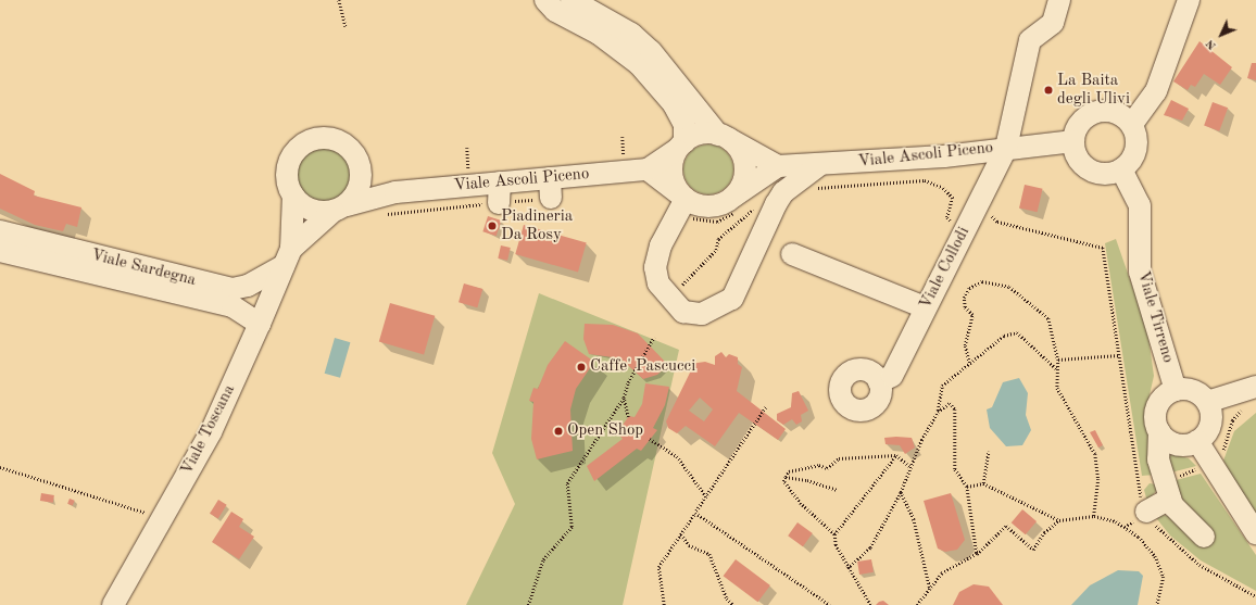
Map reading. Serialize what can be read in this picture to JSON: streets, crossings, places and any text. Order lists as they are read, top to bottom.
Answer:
{
  "streets": {
    "street": [
      "Viale Ascoli Piceno",
      "Viale Sardegna",
      "Viale Collodi",
      "Viale Tirreno",
      "Viale Toscana"
    ]
  },
  "crossings": [
    ["Viale Ascoli Piceno", "Viale Collodi"],
    ["Viale Ascoli Piceno", "Viale Tirreno"],
    ["Viale Ascoli Piceno", "Viale Toscana"],
    ["Viale Sardegna", "Viale Toscana"]
  ],
  "places": [
    "La Baita degli Ulivi",
    "Piadineria Da Rosy",
    "Caffe' Pascucci",
    "Open Shop"
  ],
  "north": "bottom left"
}
